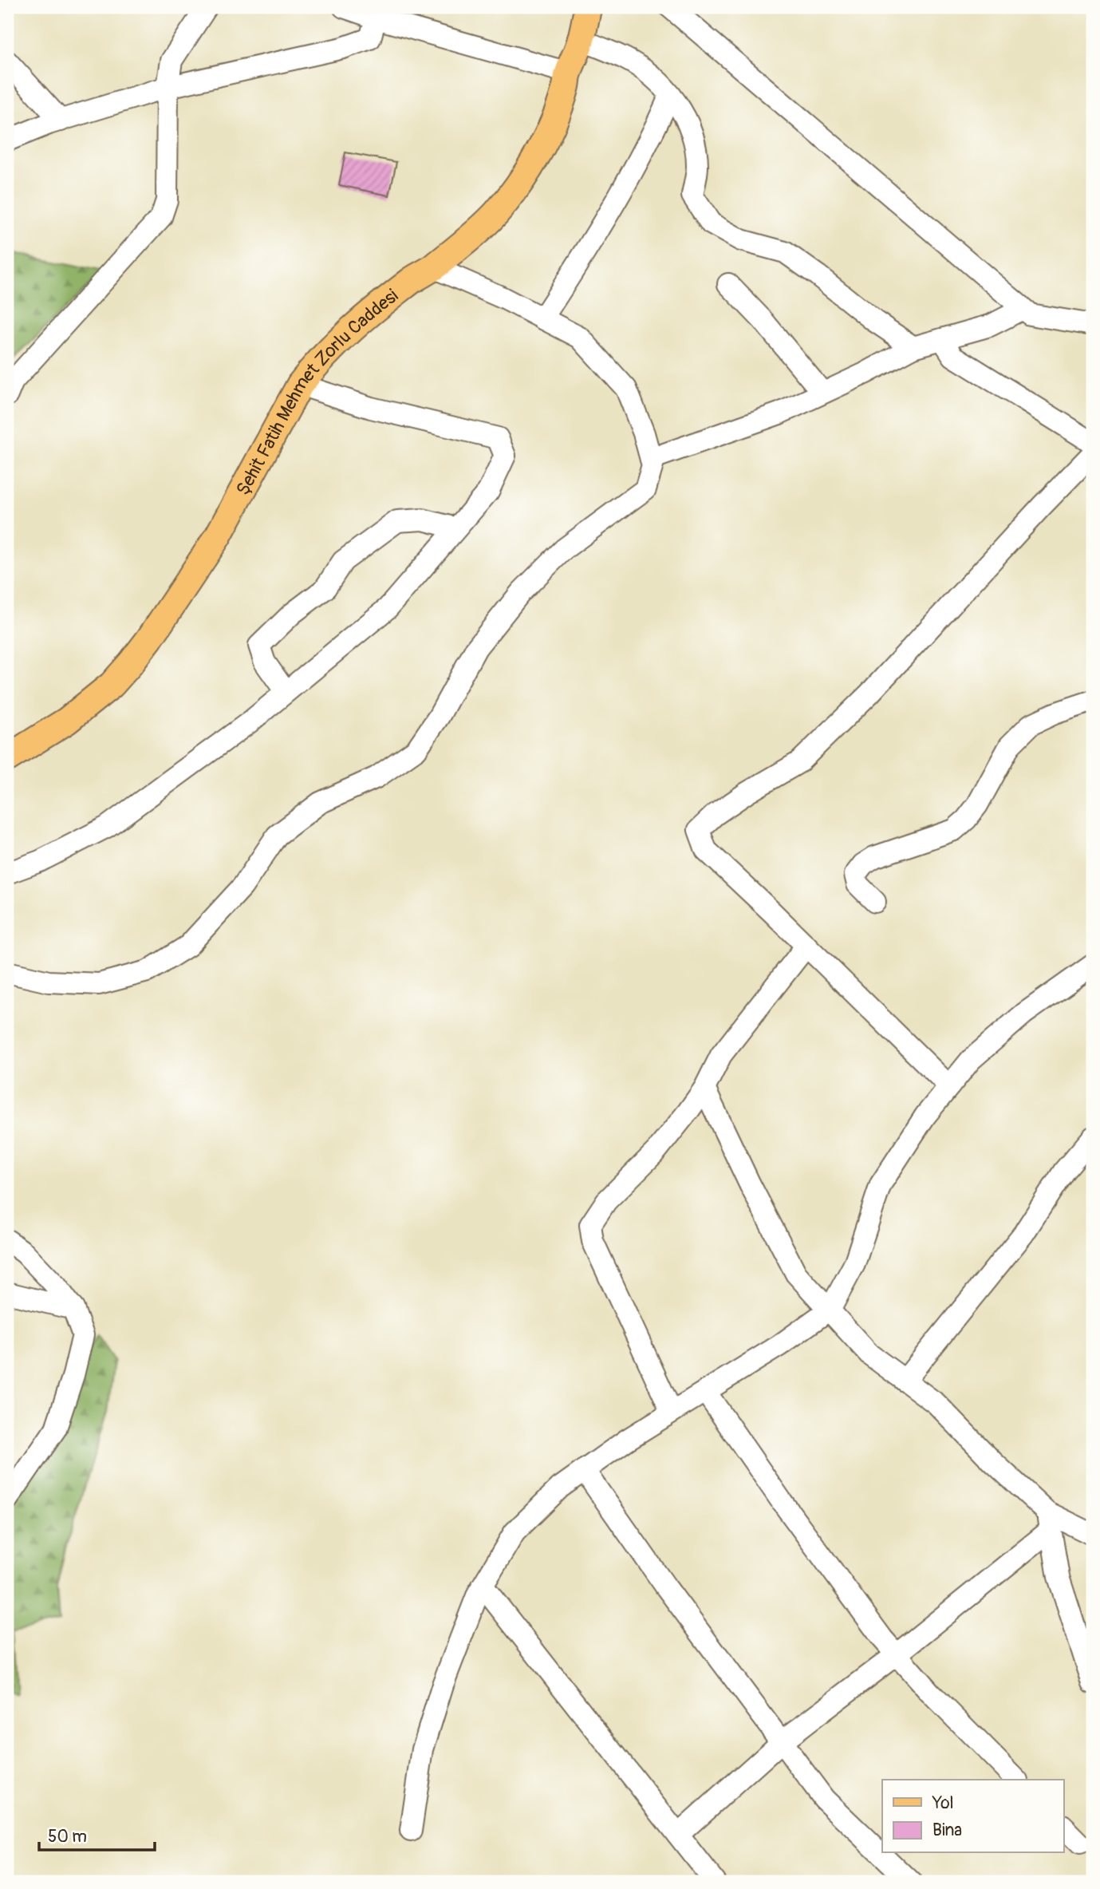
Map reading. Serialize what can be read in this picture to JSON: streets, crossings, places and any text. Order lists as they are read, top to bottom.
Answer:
{
  "streets": {
    "main road": ["Şehit Fatih Mehmet Zorlu Caddesi"]
  },
  "legend": ["Yol", "Bina"],
  "scale_bar": "50 m"
}
